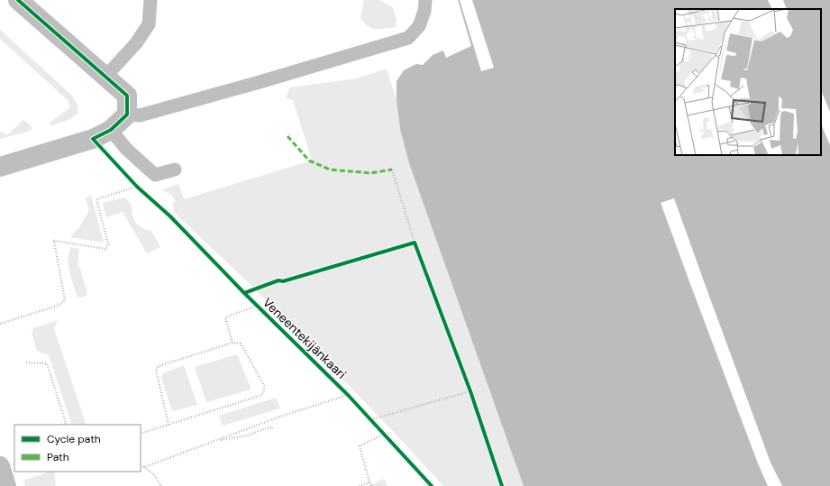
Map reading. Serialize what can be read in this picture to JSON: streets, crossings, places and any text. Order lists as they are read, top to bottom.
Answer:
{
  "streets": {
    "cycle path": ["Veneentekijänkaari"]
  },
  "legend": ["Cycle path", "Path"]
}
